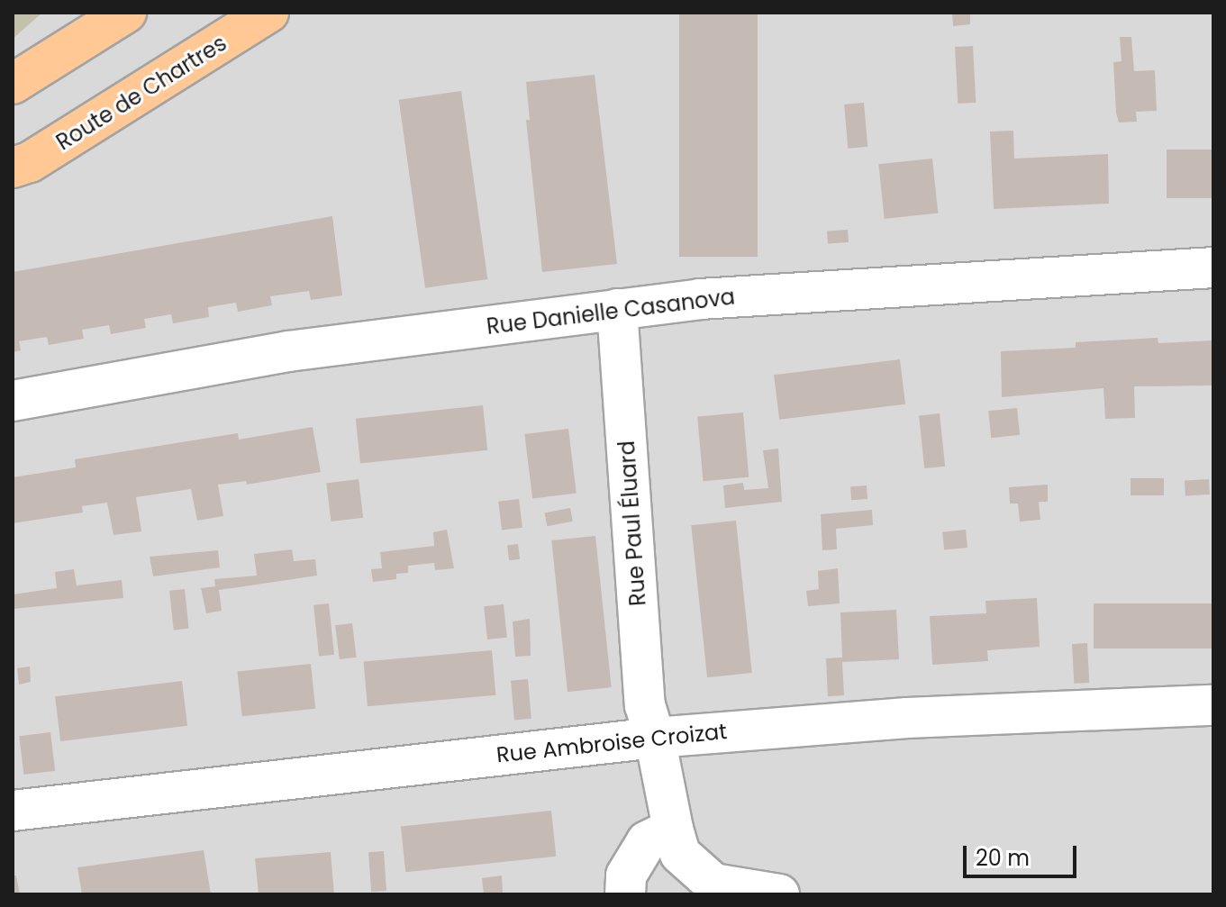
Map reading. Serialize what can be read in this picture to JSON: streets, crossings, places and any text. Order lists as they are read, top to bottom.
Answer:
{
  "streets": {
    "main road": ["Route de Chartres"],
    "street": ["Rue Danielle Casanova", "Rue Paul Éluard", "Rue Ambroise Croizat"]
  },
  "crossings": [
    ["Rue Danielle Casanova", "Rue Paul Éluard"],
    ["Rue Paul Éluard", "Rue Ambroise Croizat"]
  ],
  "scale_bar": "20 m"
}
